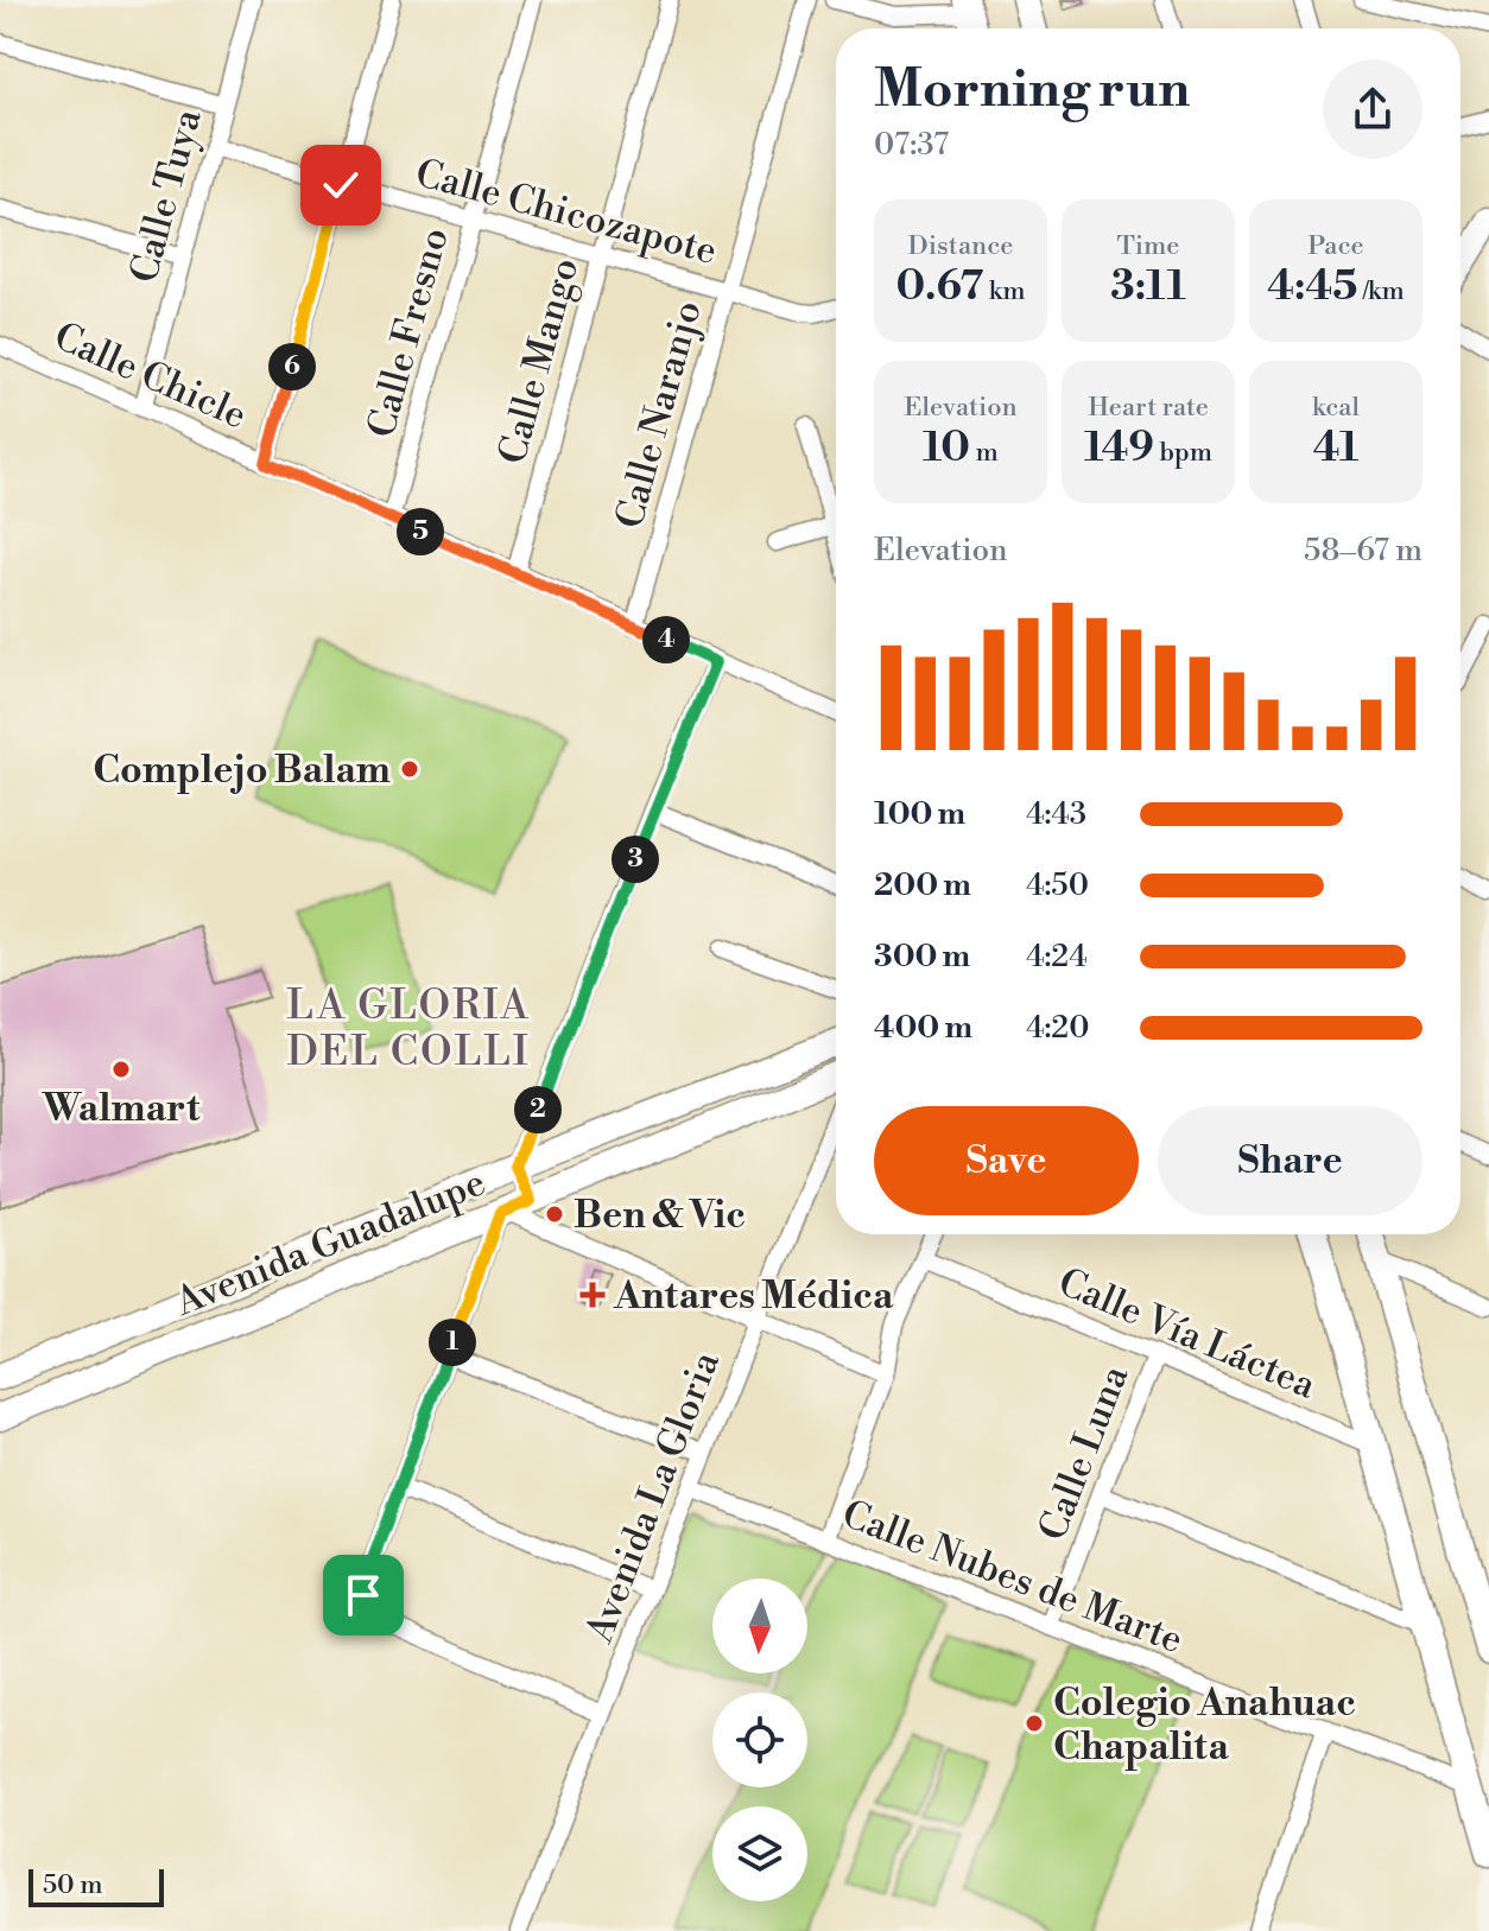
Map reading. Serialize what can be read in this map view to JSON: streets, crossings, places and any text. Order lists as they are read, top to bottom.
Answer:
{
  "streets": {
    "main road": ["Avenida Guadalupe"],
    "street": [
      "Calle Tuya",
      "Calle Chicozapote",
      "Calle Fresno",
      "Calle Mango",
      "Calle Chicle",
      "Calle Naranjo",
      "Calle Vía Láctea",
      "Calle Luna",
      "Avenida La Gloria",
      "Calle Nubes de Marte"
    ]
  },
  "crossings": [
    ["Calle Tuya", "Calle Chicozapote"],
    ["Calle Tuya", "Calle Chicle"],
    ["Calle Chicozapote", "Calle Fresno"],
    ["Calle Chicozapote", "Calle Mango"],
    ["Calle Chicozapote", "Calle Naranjo"],
    ["Calle Fresno", "Calle Chicle"],
    ["Calle Mango", "Calle Chicle"],
    ["Calle Chicle", "Calle Naranjo"],
    ["Calle Vía Láctea", "Calle Luna"],
    ["Calle Luna", "Calle Nubes de Marte"],
    ["Avenida La Gloria", "Calle Nubes de Marte"]
  ],
  "districts": ["LA GLORIA DEL COLLI"],
  "places": {
    "other": [
      "Complejo Balam",
      "Walmart",
      "Ben & Vic",
      "Colegio Anahuac Chapalita"
    ],
    "health": ["Antares Médica"]
  },
  "scale_bar": "50 m",
  "north": "bottom",
  "page": {
    "heading": ["Morning run", "07:37"],
    "stats": [
      ["Distance", "0.67 km"],
      ["Time", "3:11"],
      ["Pace", "4:45 /km"],
      ["Elevation", "10 m"],
      ["Heart rate", "149 bpm"],
      ["kcal", "41"]
    ],
    "pins": [
      "6",
      "5",
      "4",
      "3",
      "2",
      "1"
    ],
    "chart": ["Elevation", "58–67 m"],
    "list": [
      {
        "name": "100 m",
        "note": "4:43"
      },
      {
        "name": "200 m",
        "note": "4:50"
      },
      {
        "name": "300 m",
        "note": "4:24"
      },
      {
        "name": "400 m",
        "note": "4:20"
      }
    ],
    "buttons": ["Save", "Share"],
    "scale": "50 m"
  }
}
